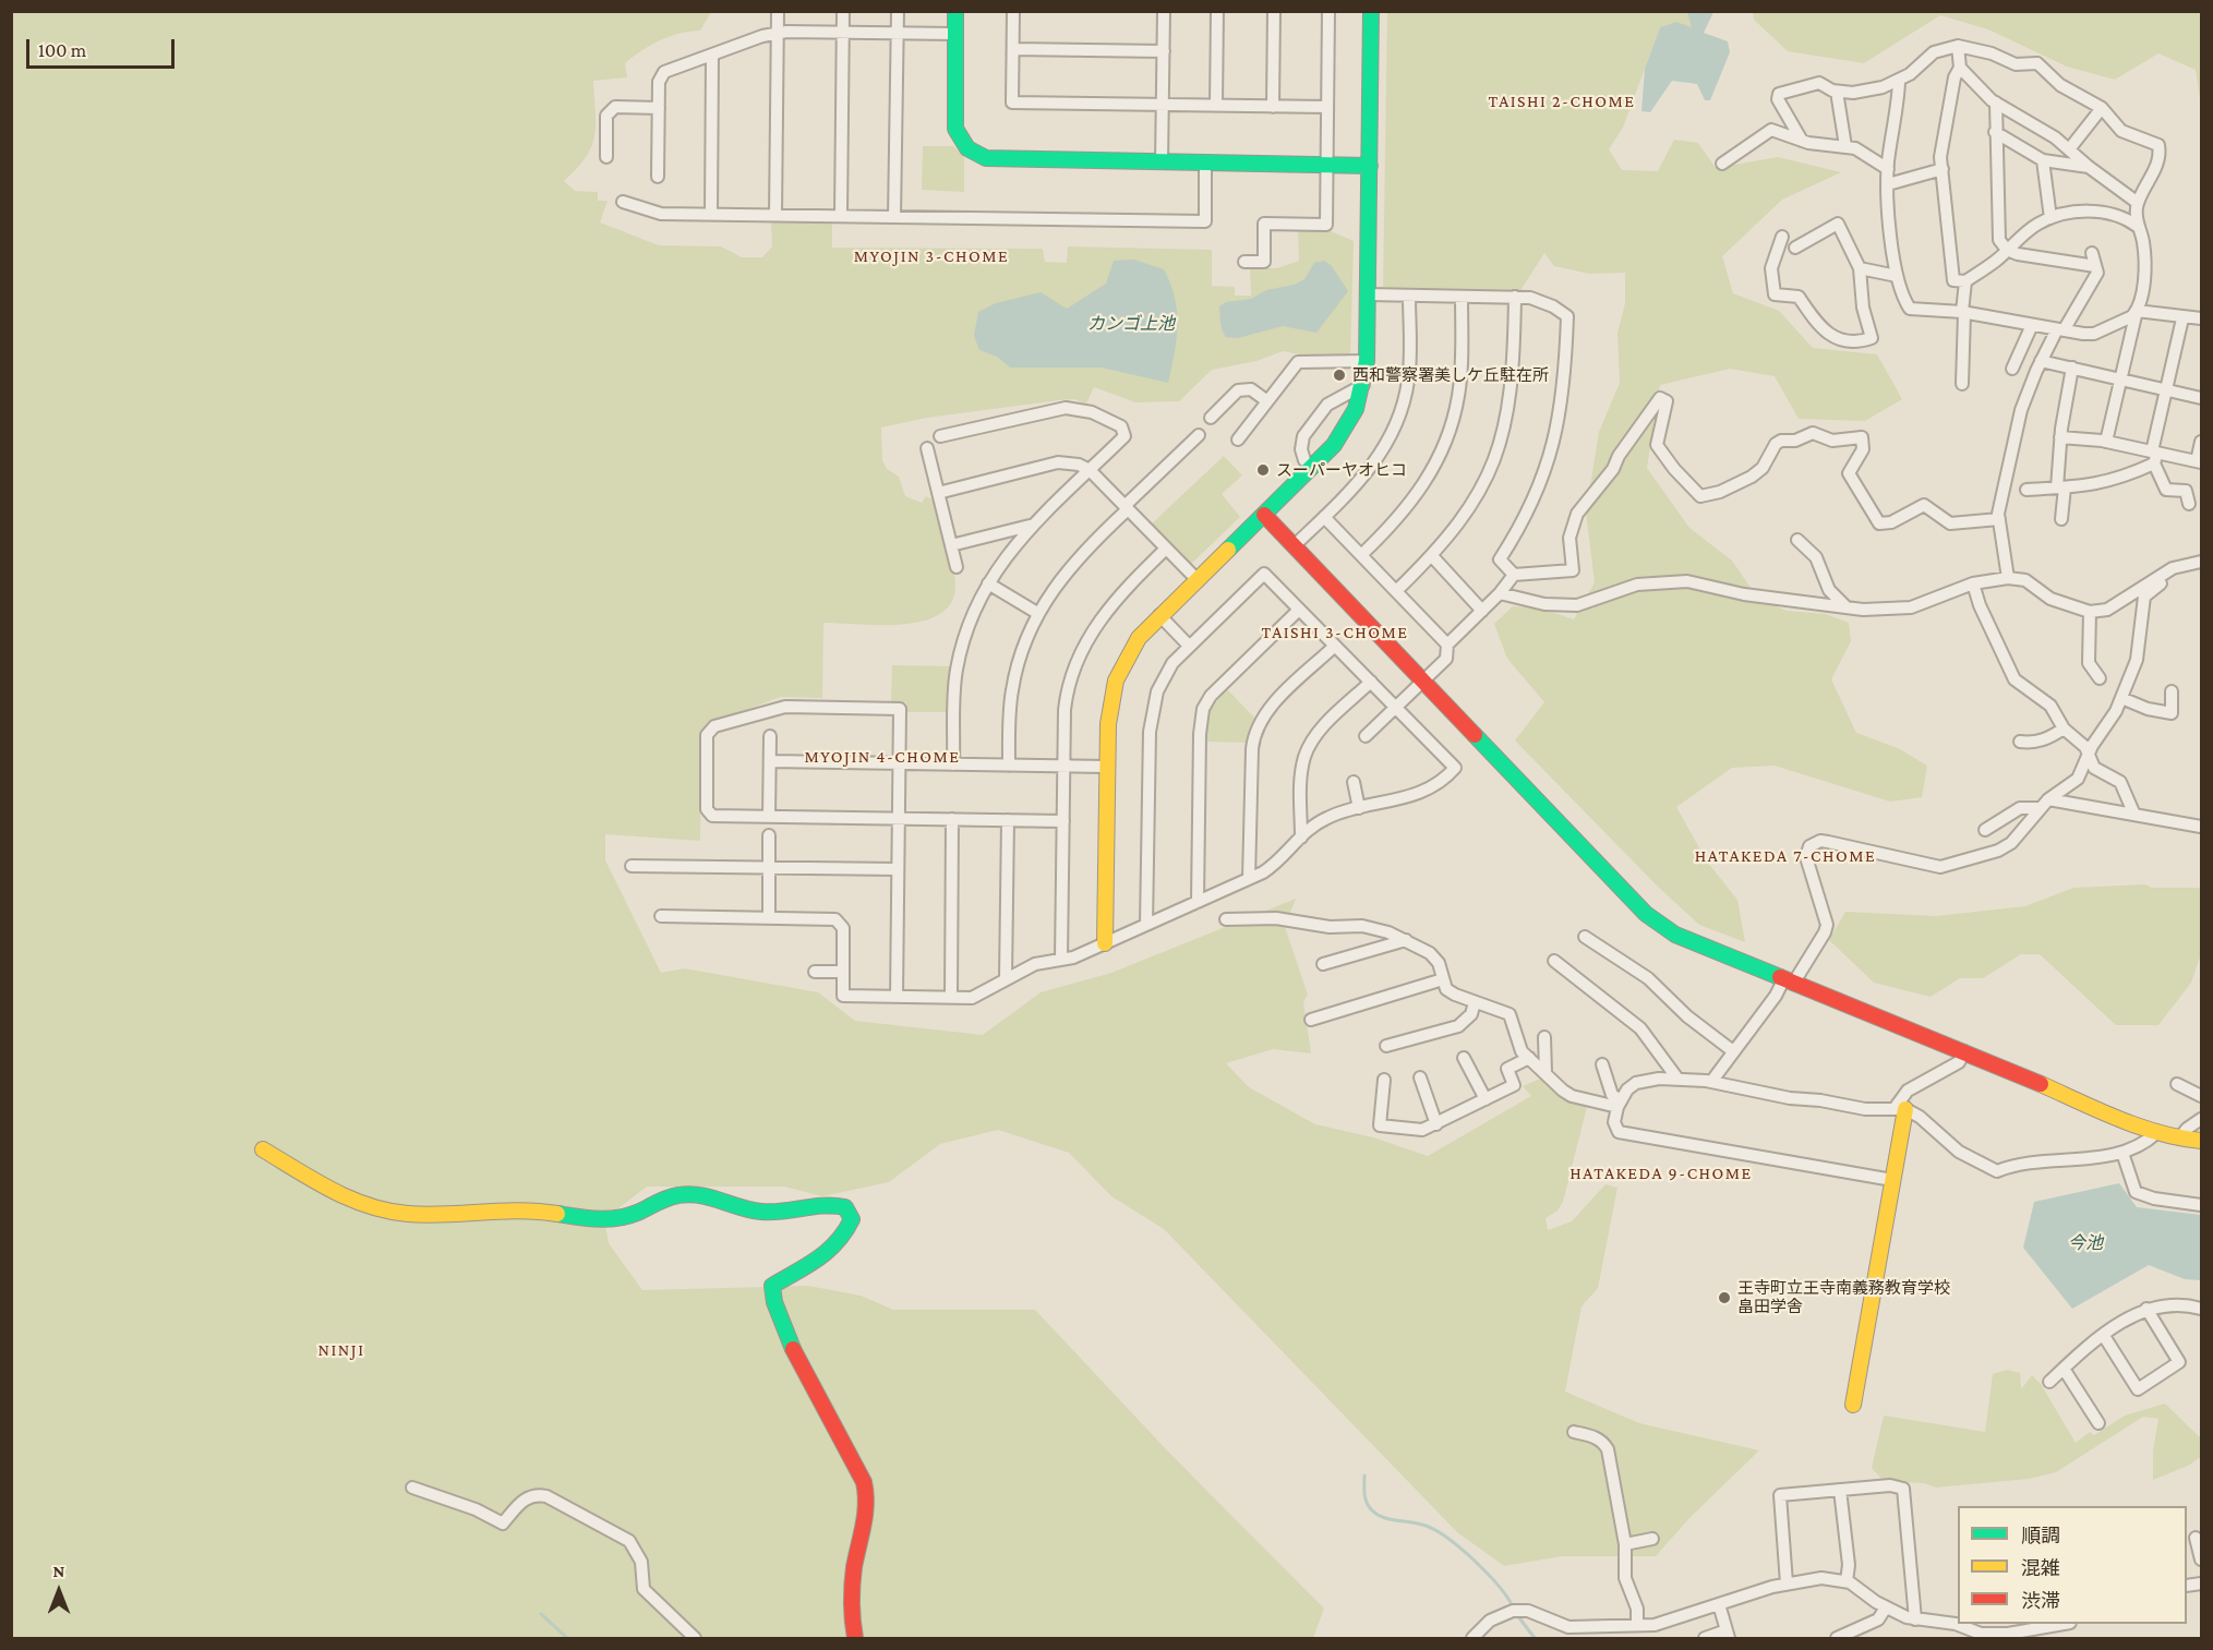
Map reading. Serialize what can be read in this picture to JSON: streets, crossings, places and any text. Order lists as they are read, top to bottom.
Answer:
{
  "districts": [
    "TAISHI 2-CHOME",
    "MYOJIN 3-CHOME",
    "TAISHI 3-CHOME",
    "MYOJIN 4-CHOME",
    "HATAKEDA 7-CHOME",
    "HATAKEDA 9-CHOME",
    "NINJI"
  ],
  "water": ["カンゴ上池", "今池"],
  "places": ["西和警察署美しケ丘駐在所", "スーパーヤオヒコ", "王寺町立王寺南義務教育学校 畠田学舎"],
  "legend": ["順調", "混雑", "渋滞"],
  "scale_bar": "100 m",
  "north": "top"
}
